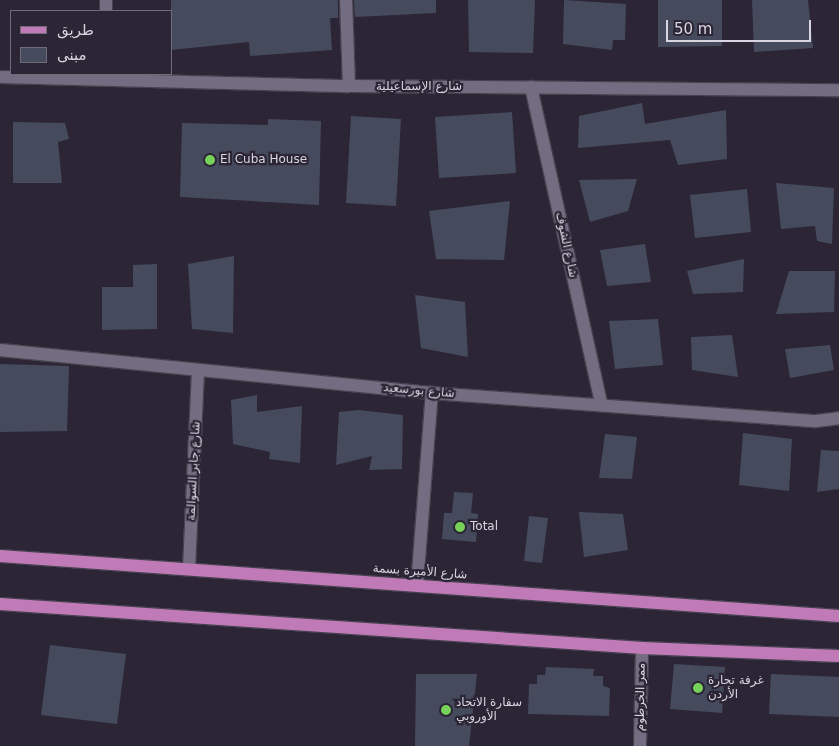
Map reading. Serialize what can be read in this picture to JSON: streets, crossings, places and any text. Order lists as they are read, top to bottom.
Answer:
{
  "streets": {
    "main road": ["شارع الأميرة بسمة"],
    "street": [
      "شارع الإسماعيلية",
      "شارع الشوف",
      "شارع بورسعيد",
      "شارع جابر السوالمة",
      "ممر الخرطوم"
    ]
  },
  "crossings": [
    ["شارع الإسماعيلية", "شارع الشوف"],
    ["شارع الشوف", "شارع بورسعيد"],
    ["شارع بورسعيد", "شارع جابر السوالمة"],
    ["شارع جابر السوالمة", "شارع الأميرة بسمة"]
  ],
  "places": [
    "El Cuba House",
    "Total",
    "غرفة تجارة الأردن",
    "سفارة الاتحاد الأوروبي"
  ],
  "legend": ["طريق", "مبنى"],
  "scale_bar": "50 m"
}
